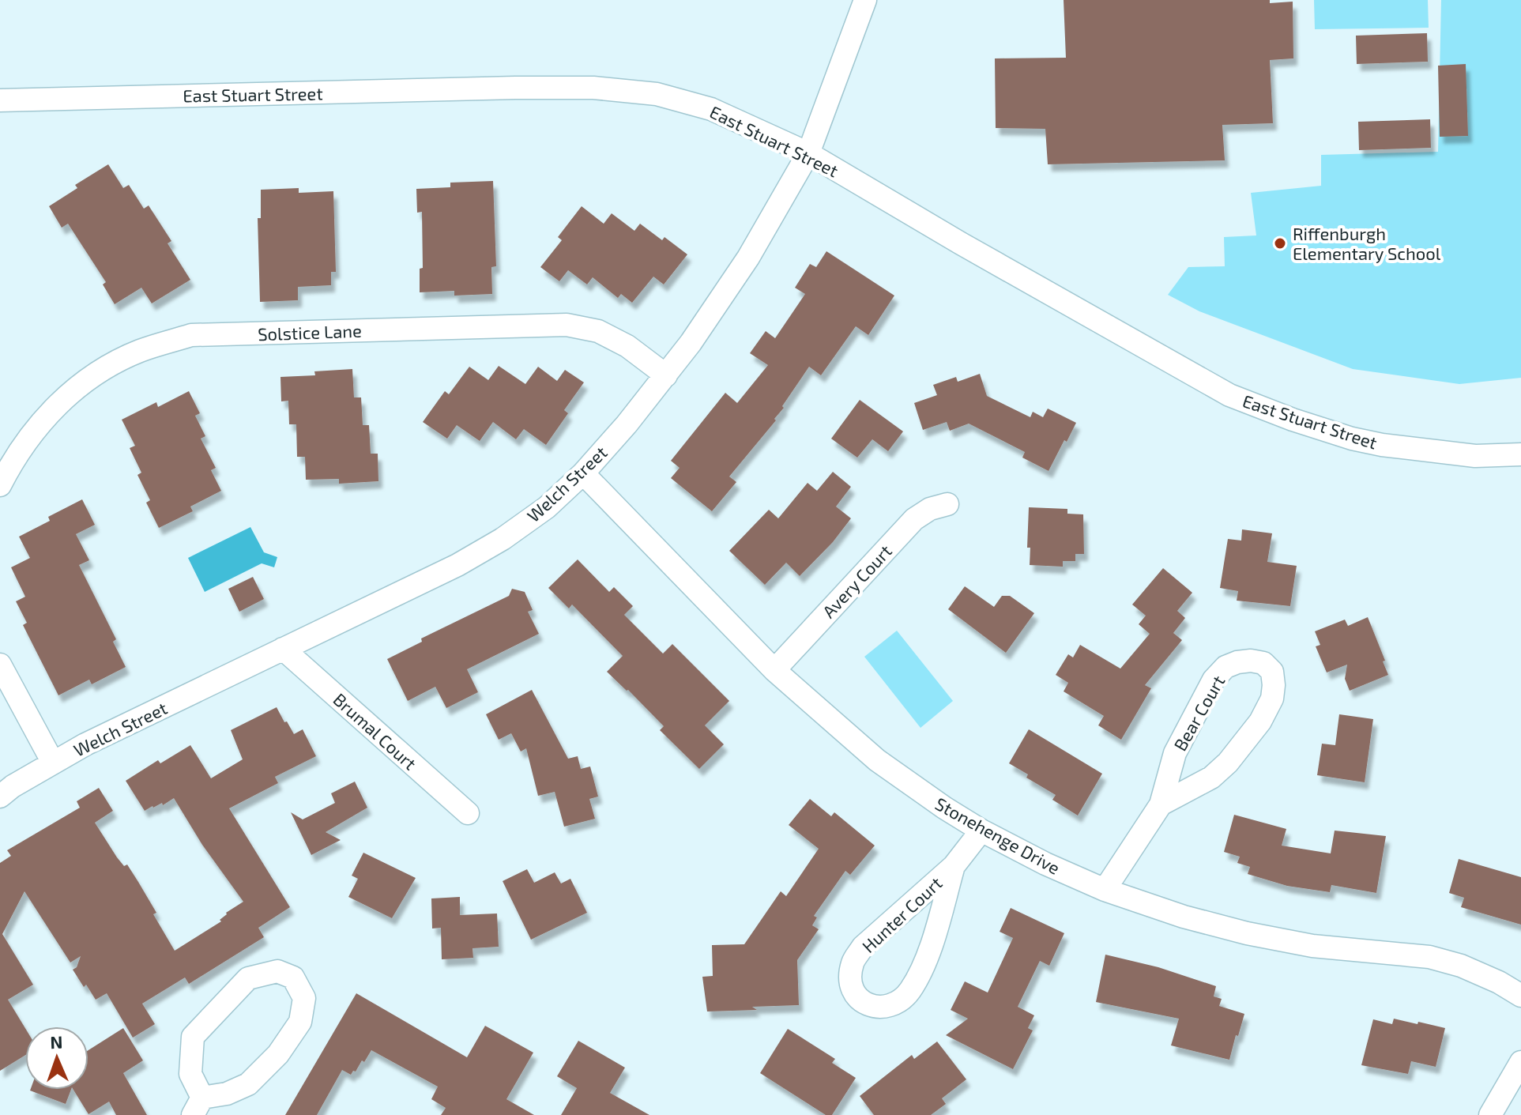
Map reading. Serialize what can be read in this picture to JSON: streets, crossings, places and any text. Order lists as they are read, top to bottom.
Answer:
{
  "streets": {
    "street": [
      "East Stuart Street",
      "Solstice Lane",
      "Welch Street",
      "Avery Court",
      "Bear Court",
      "Brumal Court",
      "Stonehenge Drive",
      "Hunter Court"
    ]
  },
  "crossings": [
    ["East Stuart Street", "Welch Street"],
    ["Solstice Lane", "Welch Street"],
    ["Welch Street", "Brumal Court"],
    ["Welch Street", "Stonehenge Drive"],
    ["Avery Court", "Stonehenge Drive"],
    ["Bear Court", "Stonehenge Drive"],
    ["Stonehenge Drive", "Hunter Court"]
  ],
  "places": ["Riffenburgh Elementary School"],
  "north": "top"
}
